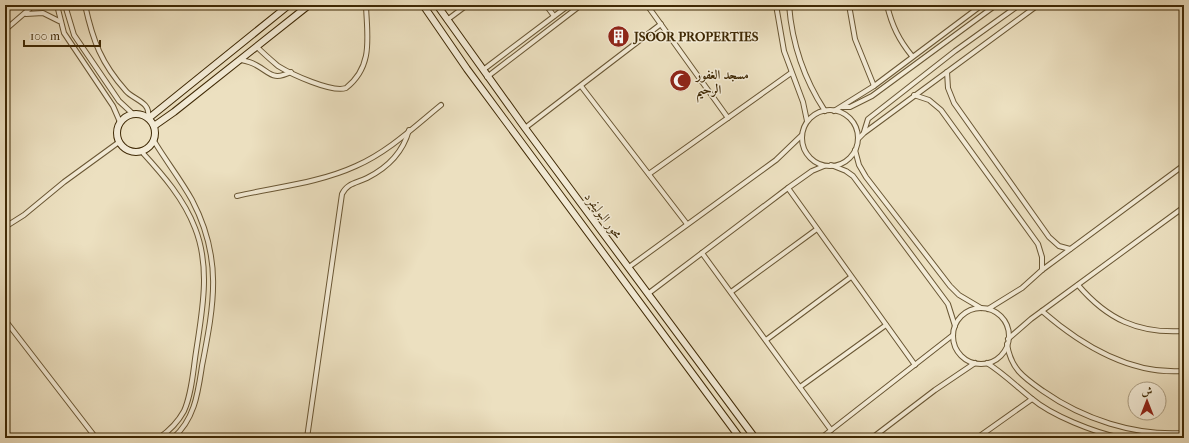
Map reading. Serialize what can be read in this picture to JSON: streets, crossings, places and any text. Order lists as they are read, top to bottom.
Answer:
{
  "streets": {
    "street": ["محور البوليفرد"]
  },
  "places": {
    "building": ["JSOOR PROPERTIES"],
    "mosque": ["مسجد الغفور الرحيم"]
  },
  "scale_bar": "100 m",
  "north": "top"
}
